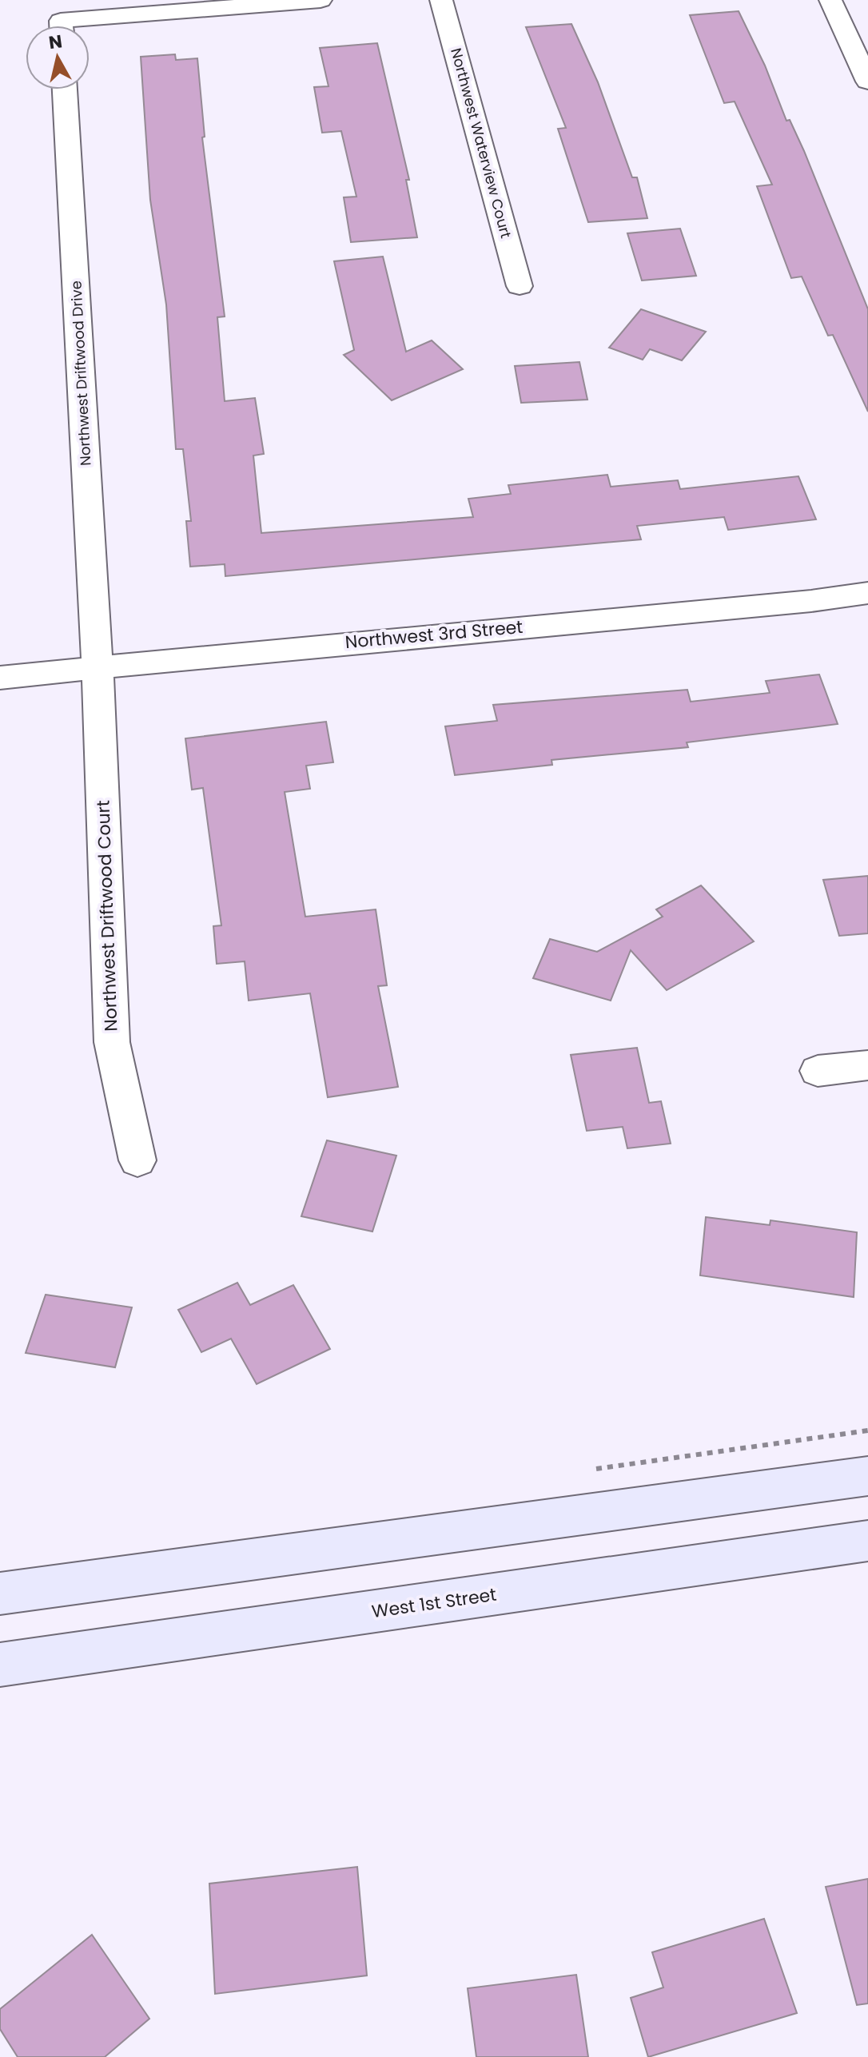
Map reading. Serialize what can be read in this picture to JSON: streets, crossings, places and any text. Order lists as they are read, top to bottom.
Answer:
{
  "streets": {
    "main road": ["West 1st Street"],
    "street": [
      "Northwest Waterview Court",
      "Northwest Driftwood Drive",
      "Northwest 3rd Street",
      "Northwest Driftwood Court"
    ]
  },
  "crossings": [
    ["Northwest Driftwood Drive", "Northwest 3rd Street"],
    ["Northwest Driftwood Drive", "Northwest Driftwood Court"],
    ["Northwest 3rd Street", "Northwest Driftwood Court"]
  ],
  "north": "top"
}
